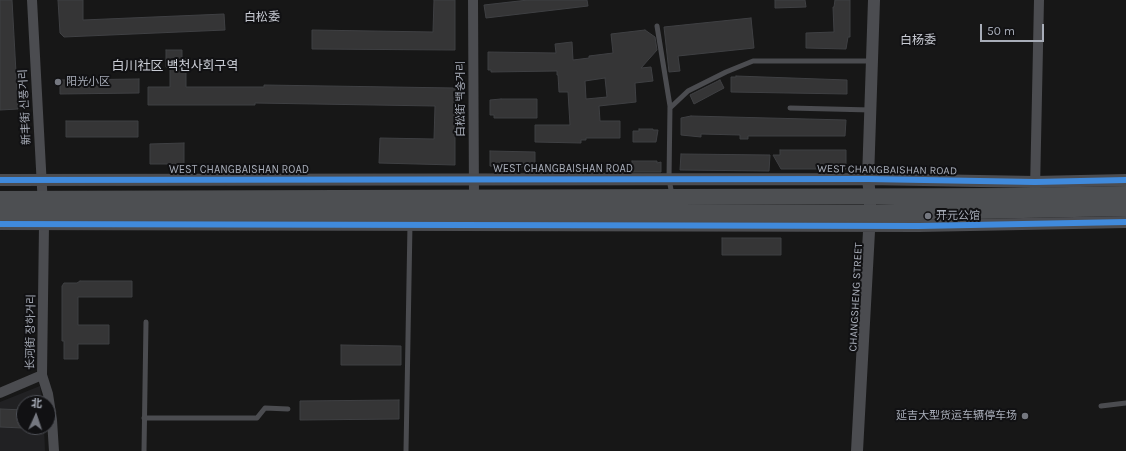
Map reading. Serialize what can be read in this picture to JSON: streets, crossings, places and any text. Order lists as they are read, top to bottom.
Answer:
{
  "streets": {
    "main road": ["WEST CHANGBAISHAN ROAD"],
    "street": [
      "白松街 백송거리",
      "新丰街 신풍거리",
      "CHANGSHENG STREET",
      "长河街 장하거리"
    ]
  },
  "crossings": [
    ["白松街 백송거리", "WEST CHANGBAISHAN ROAD"],
    ["新丰街 신풍거리", "WEST CHANGBAISHAN ROAD"],
    ["新丰街 신풍거리", "长河街 장하거리"],
    ["WEST CHANGBAISHAN ROAD", "CHANGSHENG STREET"],
    ["WEST CHANGBAISHAN ROAD", "长河街 장하거리"]
  ],
  "districts": ["白松委", "白杨委", "白川社区 백천사회구역"],
  "places": ["阳光小区", "开元公馆", "延吉大型货运车辆停车场"],
  "scale_bar": "50 m",
  "north": "top"
}
